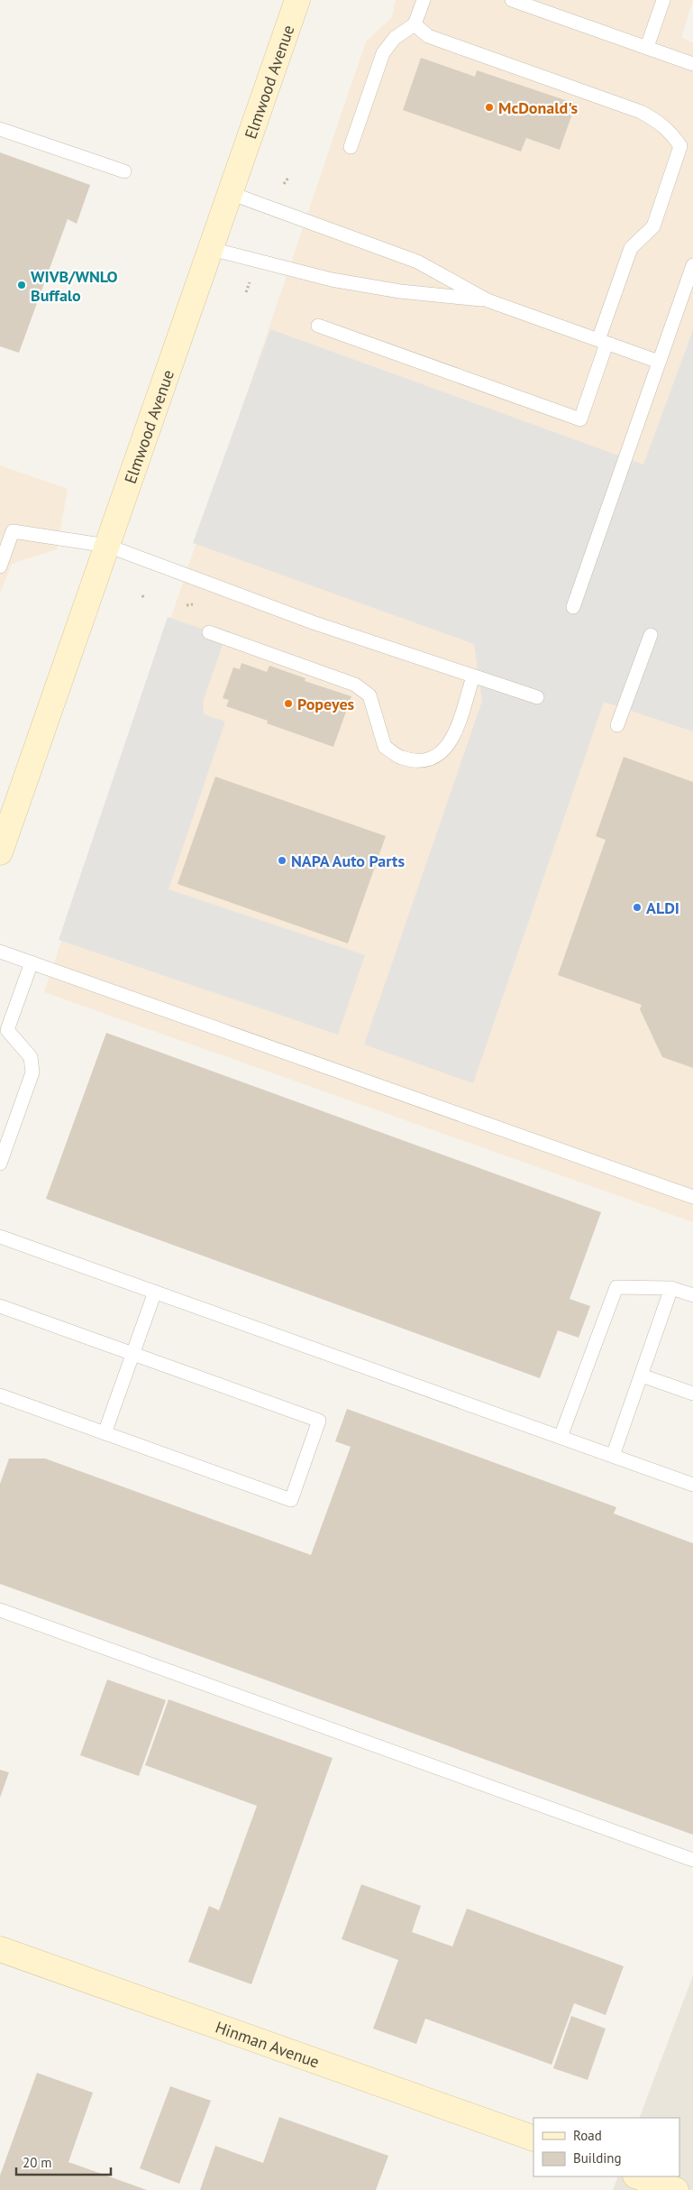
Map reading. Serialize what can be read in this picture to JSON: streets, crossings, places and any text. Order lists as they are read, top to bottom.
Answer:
{
  "streets": {
    "street": ["Elmwood Avenue", "Hinman Avenue"]
  },
  "places": [
    "McDonald's",
    "WIVB/WNLO Buffalo",
    "Popeyes",
    "NAPA Auto Parts",
    "ALDI"
  ],
  "legend": ["Road", "Building"],
  "scale_bar": "20 m"
}
